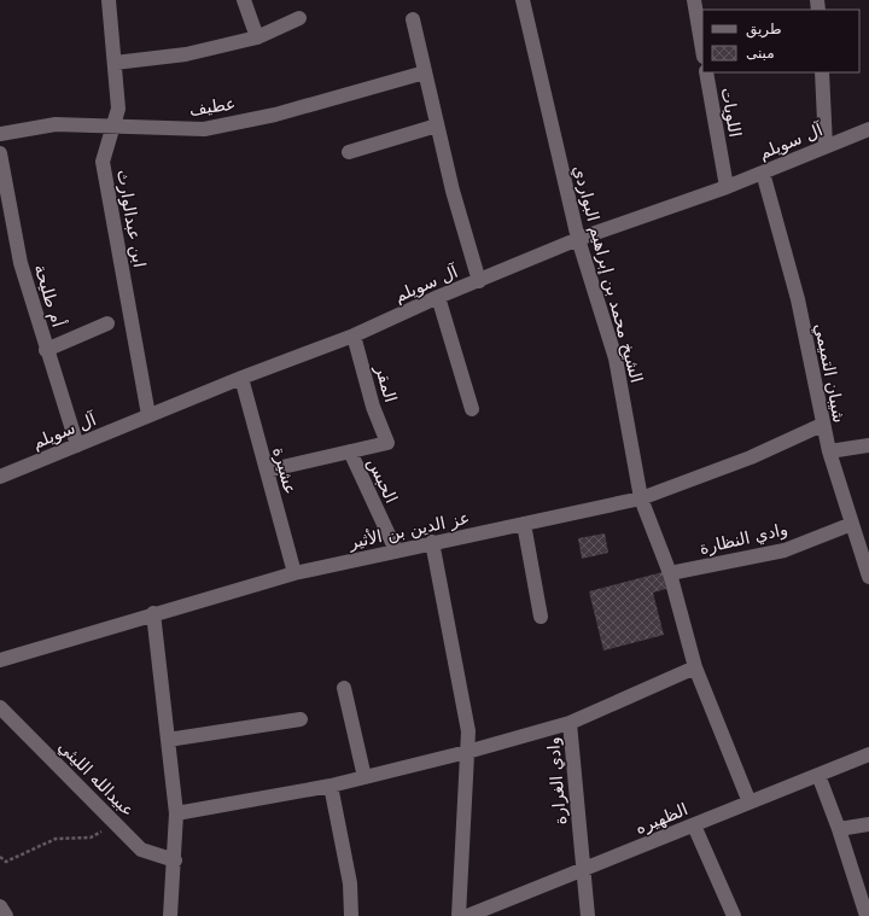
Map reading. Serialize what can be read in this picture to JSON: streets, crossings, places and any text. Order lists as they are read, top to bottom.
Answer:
{
  "streets": {
    "street": [
      "عطيف",
      "اللويات",
      "آل سويلم",
      "ابن عبدالوارث",
      "الشيخ محمد بن إبراهيم البواردي",
      "أم طليحة",
      "شيبان التميمي",
      "المقر",
      "عشيرة",
      "الحبس",
      "عز الدين بن الأثير",
      "وادي النظارة",
      "عبيدالله الليثي",
      "وادي الغرارة",
      "الظهيره"
    ]
  },
  "crossings": [
    ["عطيف", "ابن عبدالوارث"],
    ["اللويات", "آل سويلم"],
    ["آل سويلم", "ابن عبدالوارث"],
    ["آل سويلم", "الشيخ محمد بن إبراهيم البواردي"],
    ["آل سويلم", "أم طليحة"],
    ["آل سويلم", "شيبان التميمي"],
    ["آل سويلم", "المقر"],
    ["آل سويلم", "عشيرة"],
    ["الشيخ محمد بن إبراهيم البواردي", "عز الدين بن الأثير"],
    ["الشيخ محمد بن إبراهيم البواردي", "وادي النظارة"],
    ["الشيخ محمد بن إبراهيم البواردي", "وادي الغرارة"],
    ["الشيخ محمد بن إبراهيم البواردي", "الظهيره"],
    ["شيبان التميمي", "عز الدين بن الأثير"],
    ["شيبان التميمي", "وادي النظارة"],
    ["المقر", "الحبس"],
    ["عشيرة", "عز الدين بن الأثير"],
    ["الحبس", "عز الدين بن الأثير"],
    ["وادي الغرارة", "الظهيره"]
  ],
  "legend": ["طريق", "مبنى"]
}
